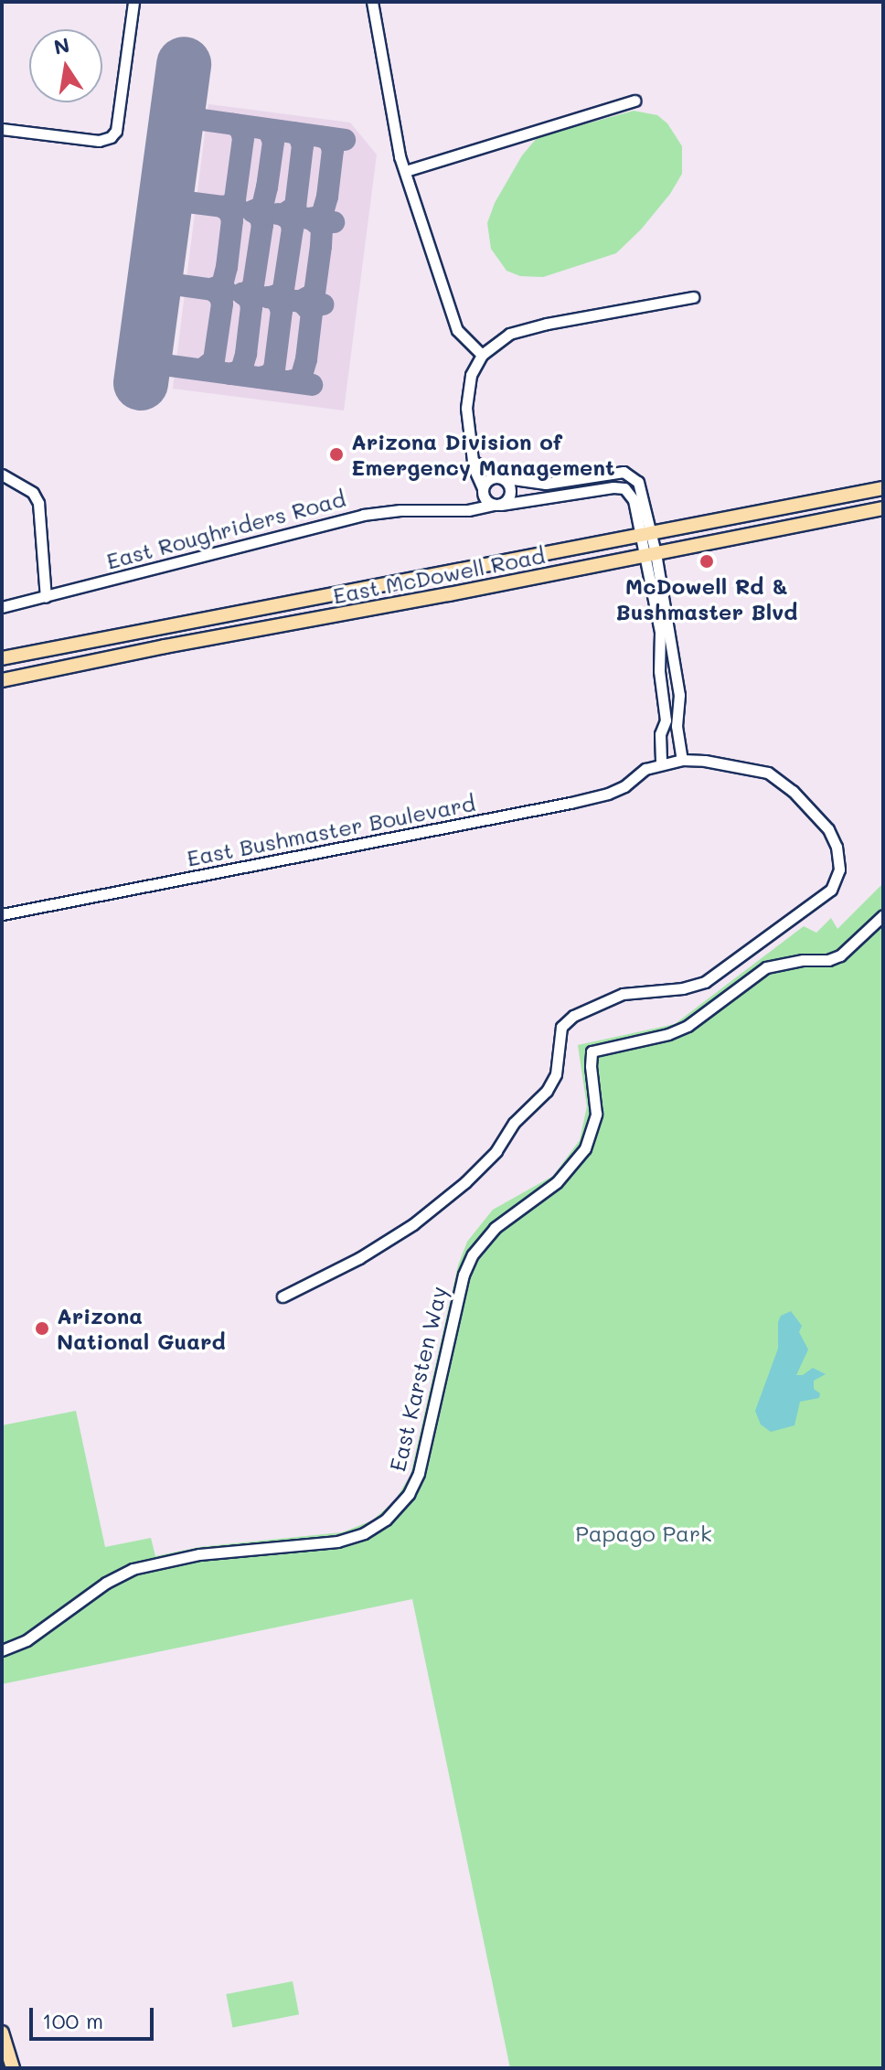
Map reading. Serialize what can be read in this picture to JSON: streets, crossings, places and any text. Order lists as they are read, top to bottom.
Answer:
{
  "streets": {
    "main road": ["East McDowell Road"],
    "street": ["East Roughriders Road", "East Bushmaster Boulevard", "East Karsten Way"]
  },
  "parks": ["Papago Park"],
  "places": ["Arizona Division of Emergency Management", "McDowell Rd & Bushmaster Blvd", "Arizona National Guard"],
  "scale_bar": "100 m",
  "north": "top"
}
